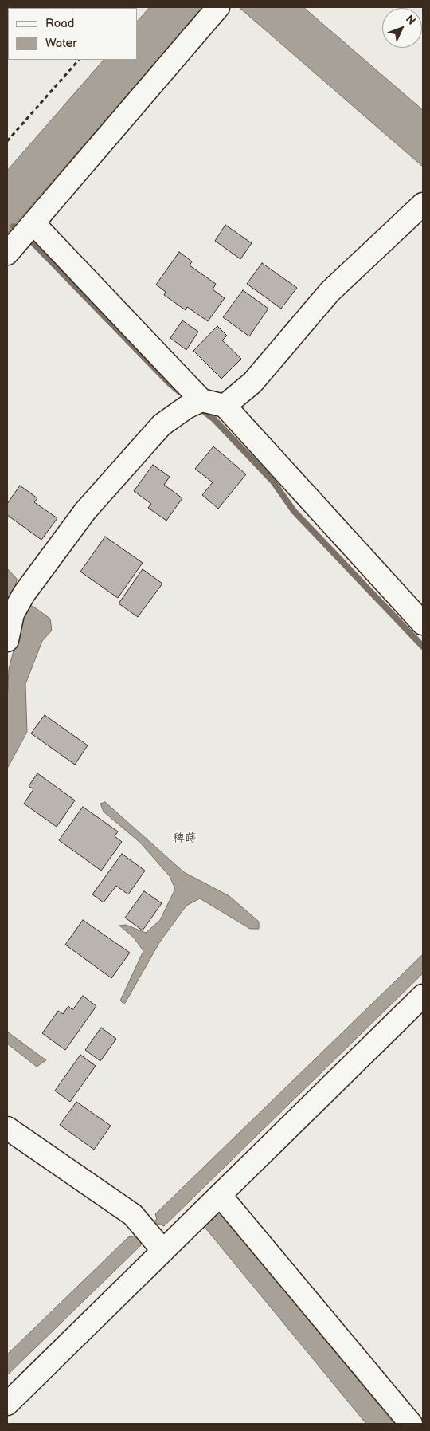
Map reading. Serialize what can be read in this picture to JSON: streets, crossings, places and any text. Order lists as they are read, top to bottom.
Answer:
{
  "districts": ["稗蒔"],
  "legend": ["Road", "Water"],
  "north": "top right"
}
